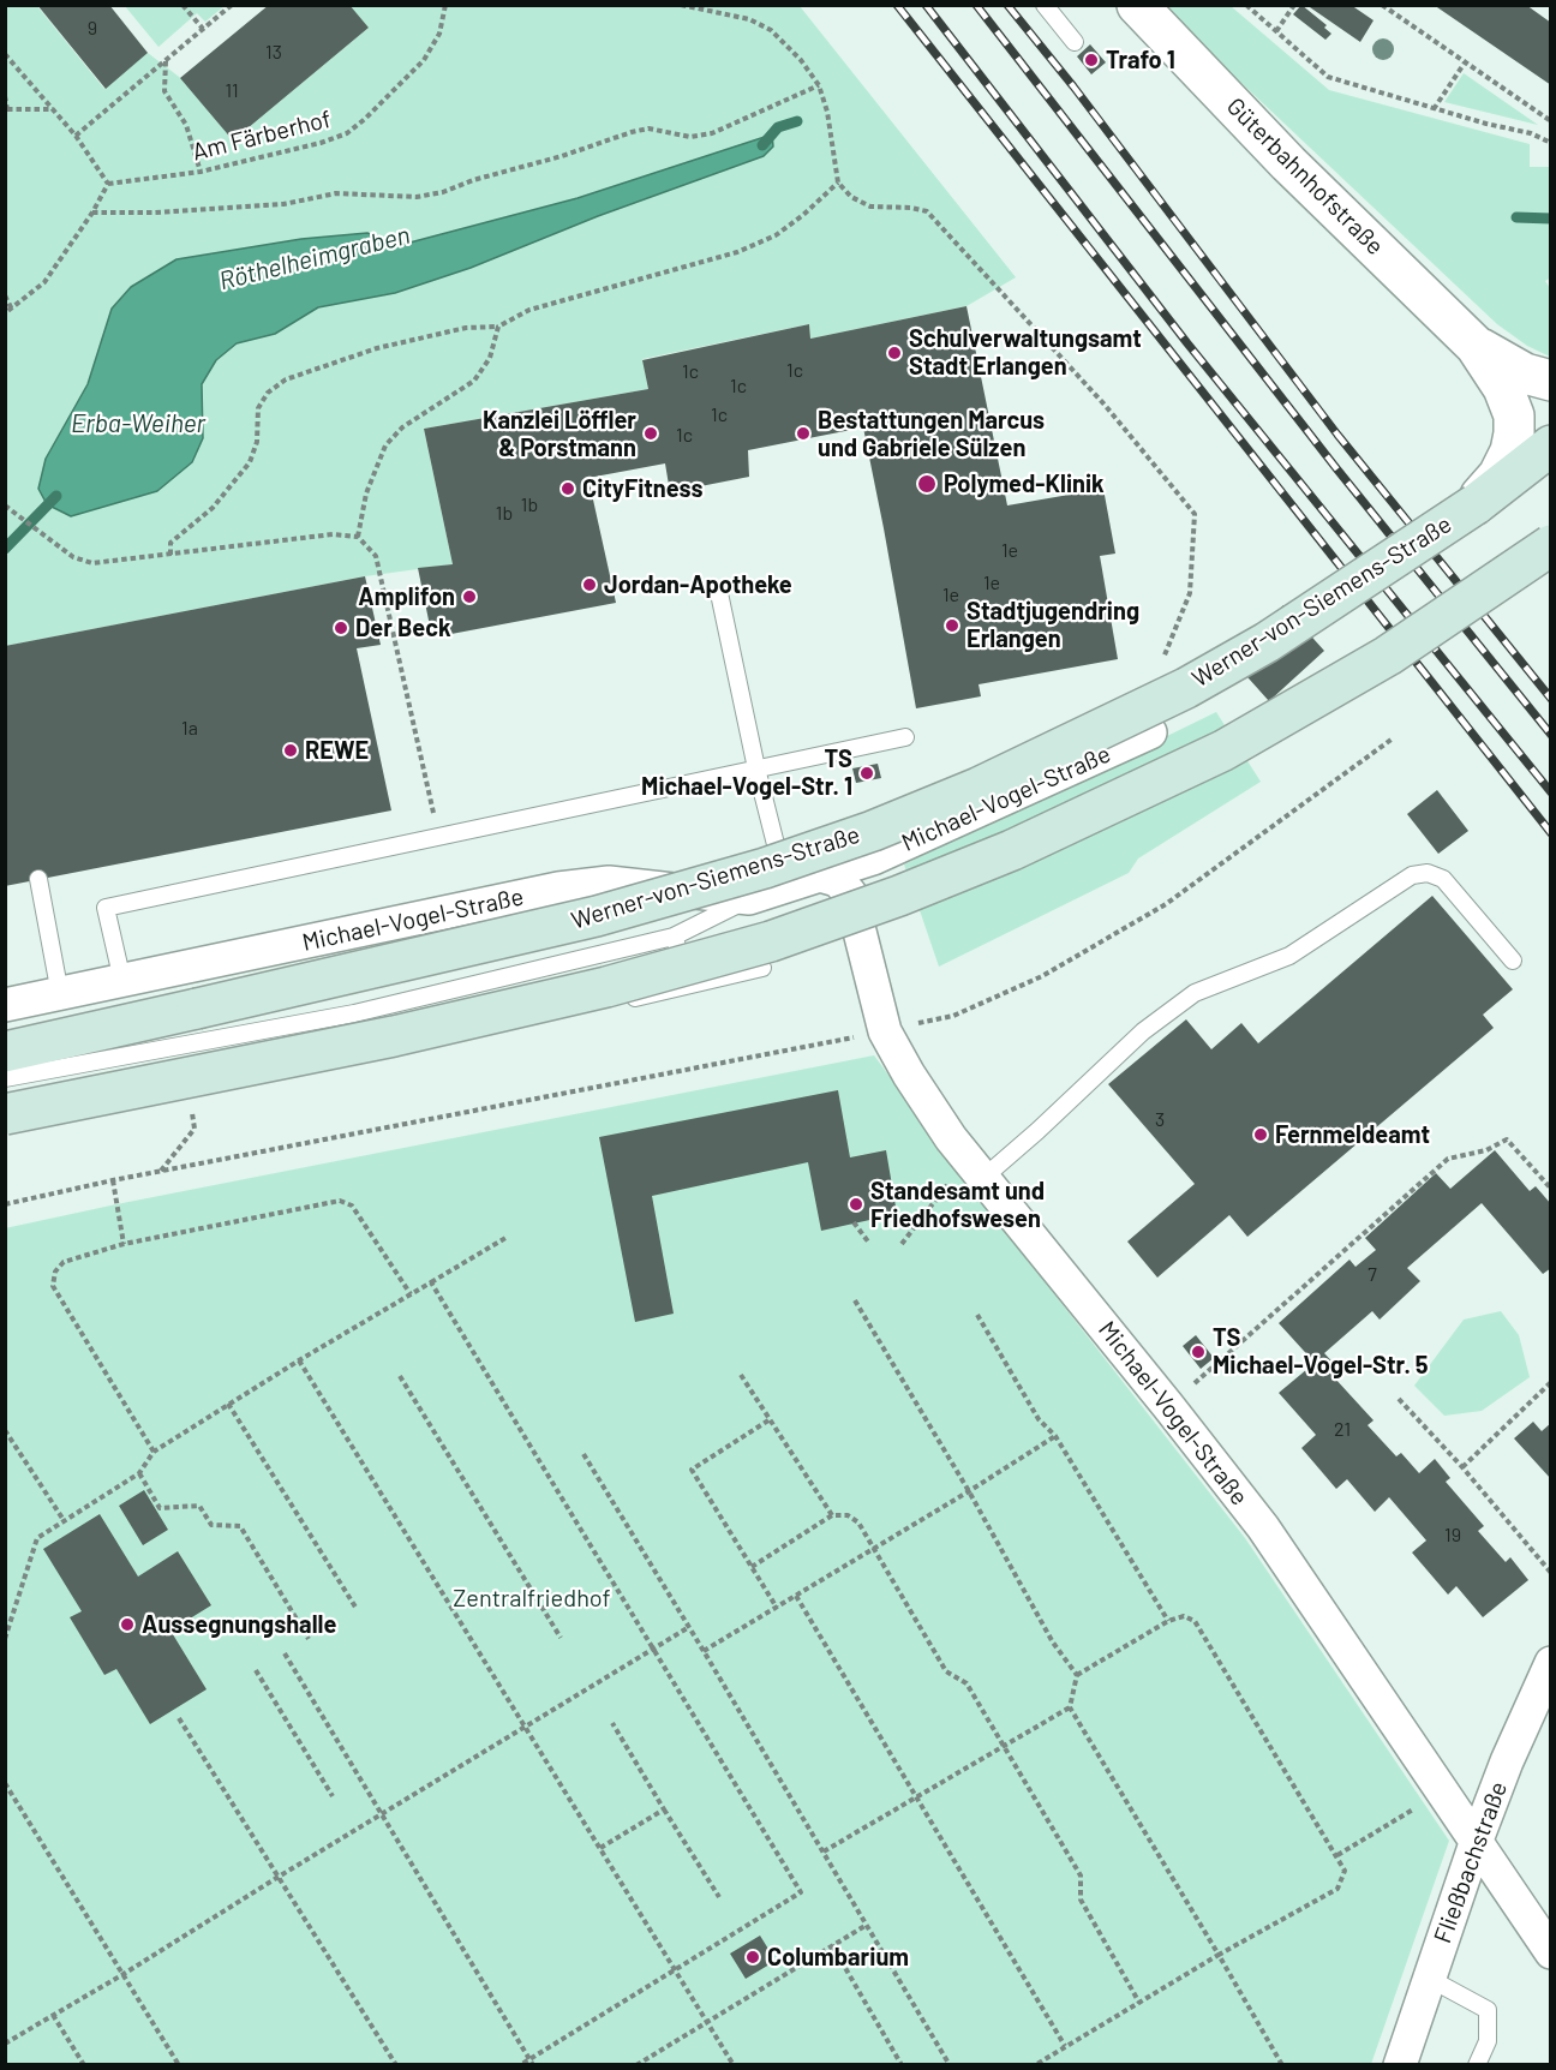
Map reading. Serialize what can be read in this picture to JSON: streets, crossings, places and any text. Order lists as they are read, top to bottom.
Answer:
{
  "streets": {
    "main road": ["Werner-von-Siemens-Straße"],
    "street": ["Güterbahnhofstraße", "Michael-Vogel-Straße", "Fließbachstraße"],
    "path": ["Am Färberhof"]
  },
  "crossings": [
    ["Güterbahnhofstraße", "Werner-von-Siemens-Straße"],
    ["Michael-Vogel-Straße", "Fließbachstraße"]
  ],
  "water": ["Röthelheimgraben", "Erba-Weiher"],
  "parks": ["Zentralfriedhof"],
  "places": [
    "Trafo 1",
    "Schulverwaltungsamt Stadt Erlangen",
    "Kanzlei Löffler & Porstmann",
    "Bestattungen Marcus und Gabriele Sülzen",
    "Polymed-Klinik",
    "CityFitness",
    "Jordan-Apotheke",
    "Amplifon",
    "Stadtjugendring Erlangen",
    "Der Beck",
    "REWE",
    "TS Michael-Vogel-Str. 1",
    "Fernmeldeamt",
    "Standesamt und Friedhofswesen",
    "TS Michael-Vogel-Str. 5",
    "Aussegnungshalle",
    "Columbarium"
  ],
  "house_numbers": [
    "9",
    "13",
    "11",
    "1c",
    "1c",
    "1c",
    "1c",
    "1c",
    "1b",
    "1b",
    "1e",
    "1e",
    "1e",
    "1a",
    "3",
    "7",
    "21",
    "19"
  ]
}
